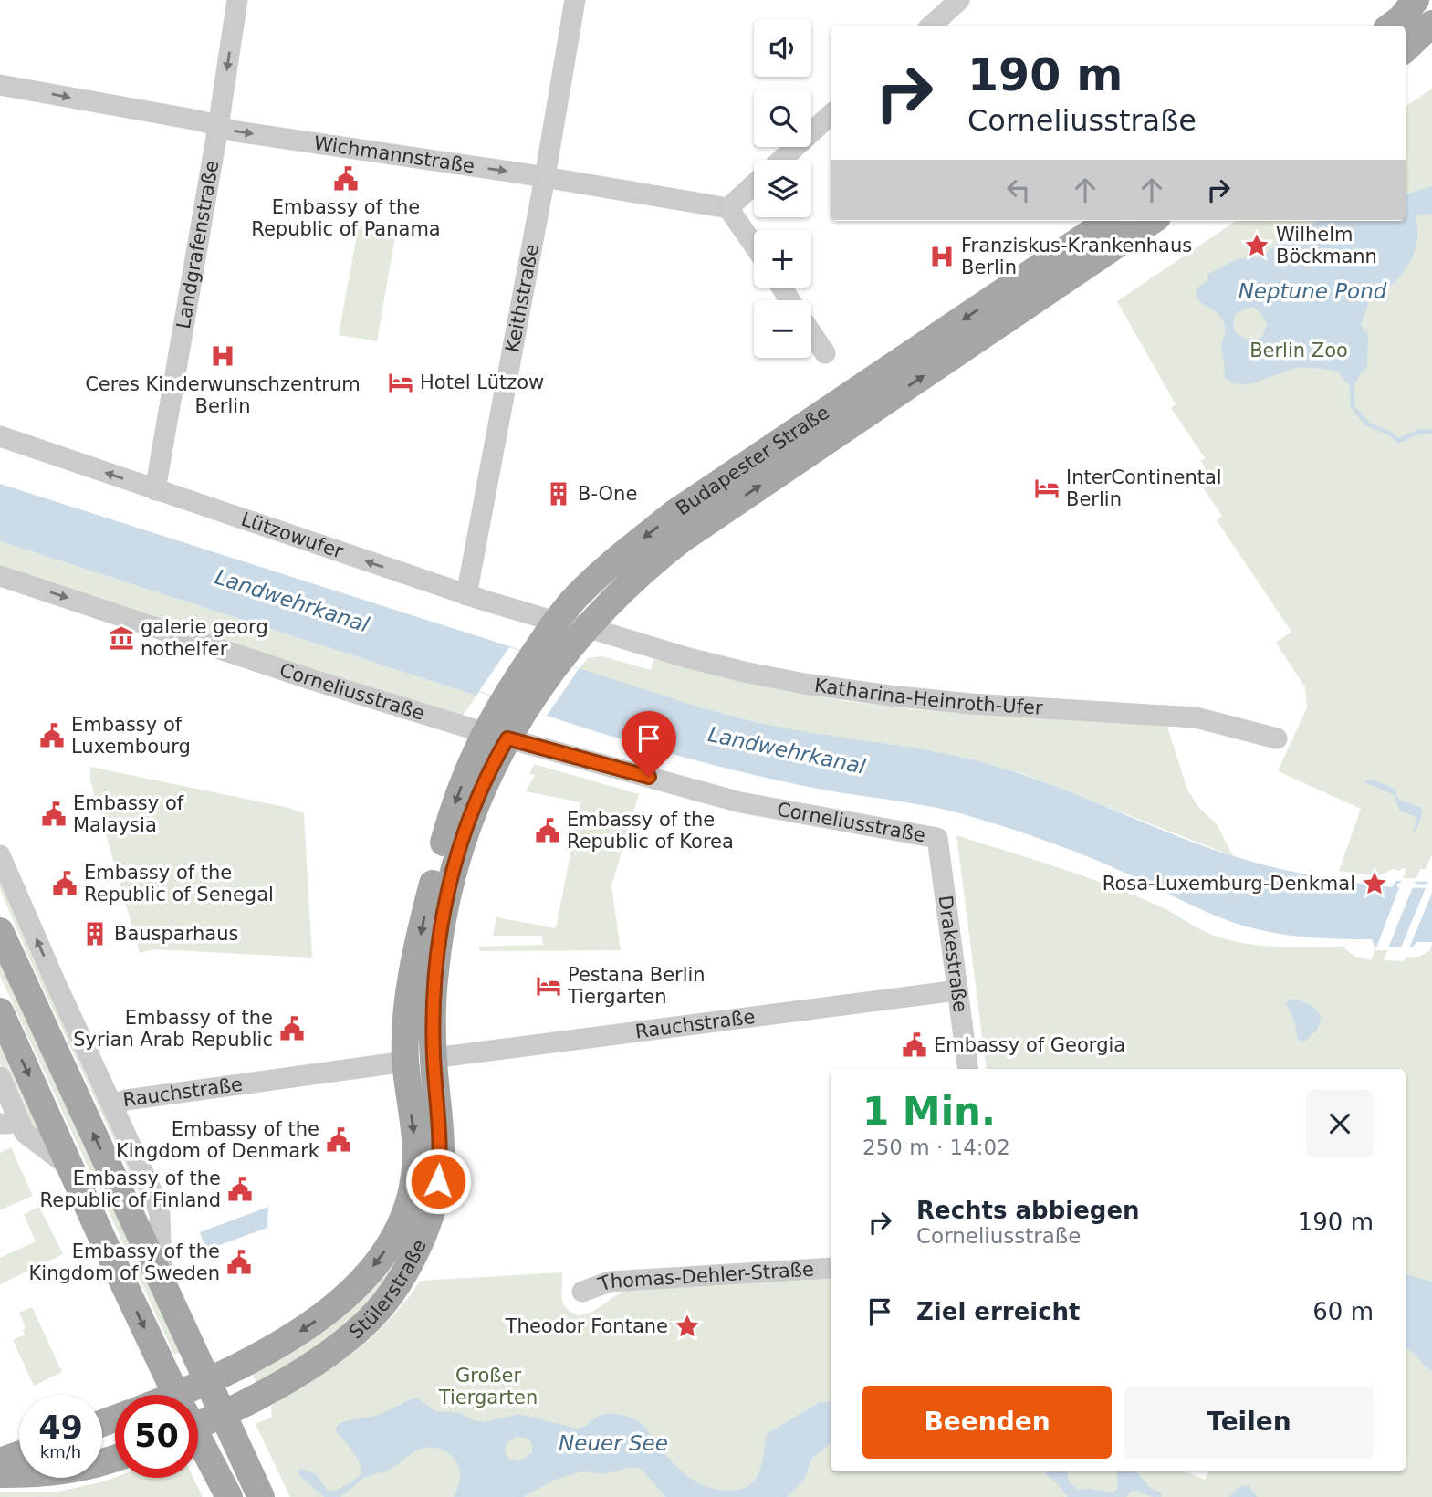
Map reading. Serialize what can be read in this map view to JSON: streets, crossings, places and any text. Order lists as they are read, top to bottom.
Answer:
{
  "streets": {
    "main road": ["Budapester Straße", "Stülerstraße"],
    "street": [
      "Wichmannstraße",
      "Landgrafenstraße",
      "Keithstraße",
      "Lützowufer",
      "Corneliusstraße",
      "Katharina-Heinroth-Ufer",
      "Drakestraße",
      "Rauchstraße",
      "Thomas-Dehler-Straße"
    ]
  },
  "crossings": [
    ["Wichmannstraße", "Landgrafenstraße"],
    ["Wichmannstraße", "Keithstraße"],
    ["Landgrafenstraße", "Lützowufer"],
    ["Keithstraße", "Lützowufer"],
    ["Budapester Straße", "Lützowufer"],
    ["Budapester Straße", "Katharina-Heinroth-Ufer"],
    ["Budapester Straße", "Stülerstraße"],
    ["Lützowufer", "Katharina-Heinroth-Ufer"],
    ["Corneliusstraße", "Drakestraße"],
    ["Corneliusstraße", "Stülerstraße"],
    ["Drakestraße", "Rauchstraße"],
    ["Rauchstraße", "Stülerstraße"]
  ],
  "one_way": ["Wichmannstraße", "Lützowufer", "Corneliusstraße"],
  "water": ["Neptune Pond", "Landwehrkanal", "Neuer See"],
  "parks": ["Berlin Zoo", "Großer Tiergarten"],
  "places": {
    "public building": [
      "Embassy of the Republic of Panama",
      "Embassy of Luxembourg",
      "Embassy of Malaysia",
      "Embassy of the Republic of Korea",
      "Embassy of the Republic of Senegal",
      "Embassy of the Syrian Arab Republic",
      "Embassy of Georgia",
      "Embassy of the Kingdom of Denmark",
      "Embassy of the Republic of Finland",
      "Embassy of the Kingdom of Sweden"
    ],
    "place": ["Wilhelm Böckmann", "Rosa-Luxemburg-Denkmal", "Theodor Fontane"],
    "hospital": ["Franziskus-Krankenhaus Berlin", "Ceres Kinderwunschzentrum Berlin"],
    "hotel": ["Hotel Lützow", "InterContinental Berlin", "Pestana Berlin Tiergarten"],
    "building": ["B-One", "Bausparhaus"],
    "museum": ["galerie georg nothelfer"]
  },
  "page": {
    "map_buttons": ["+", "−"],
    "turn": ["190 m", "Corneliusstraße"],
    "heading": ["1 Min.", "250 m · 14:02"],
    "list": [
      {
        "name": "Rechts abbiegen",
        "note": "Corneliusstraße",
        "value": "190 m"
      },
      {
        "name": "Ziel erreicht",
        "value": "60 m"
      }
    ],
    "buttons": ["Beenden", "Teilen"],
    "speed": "49 km/h",
    "limit": "50"
  }
}
